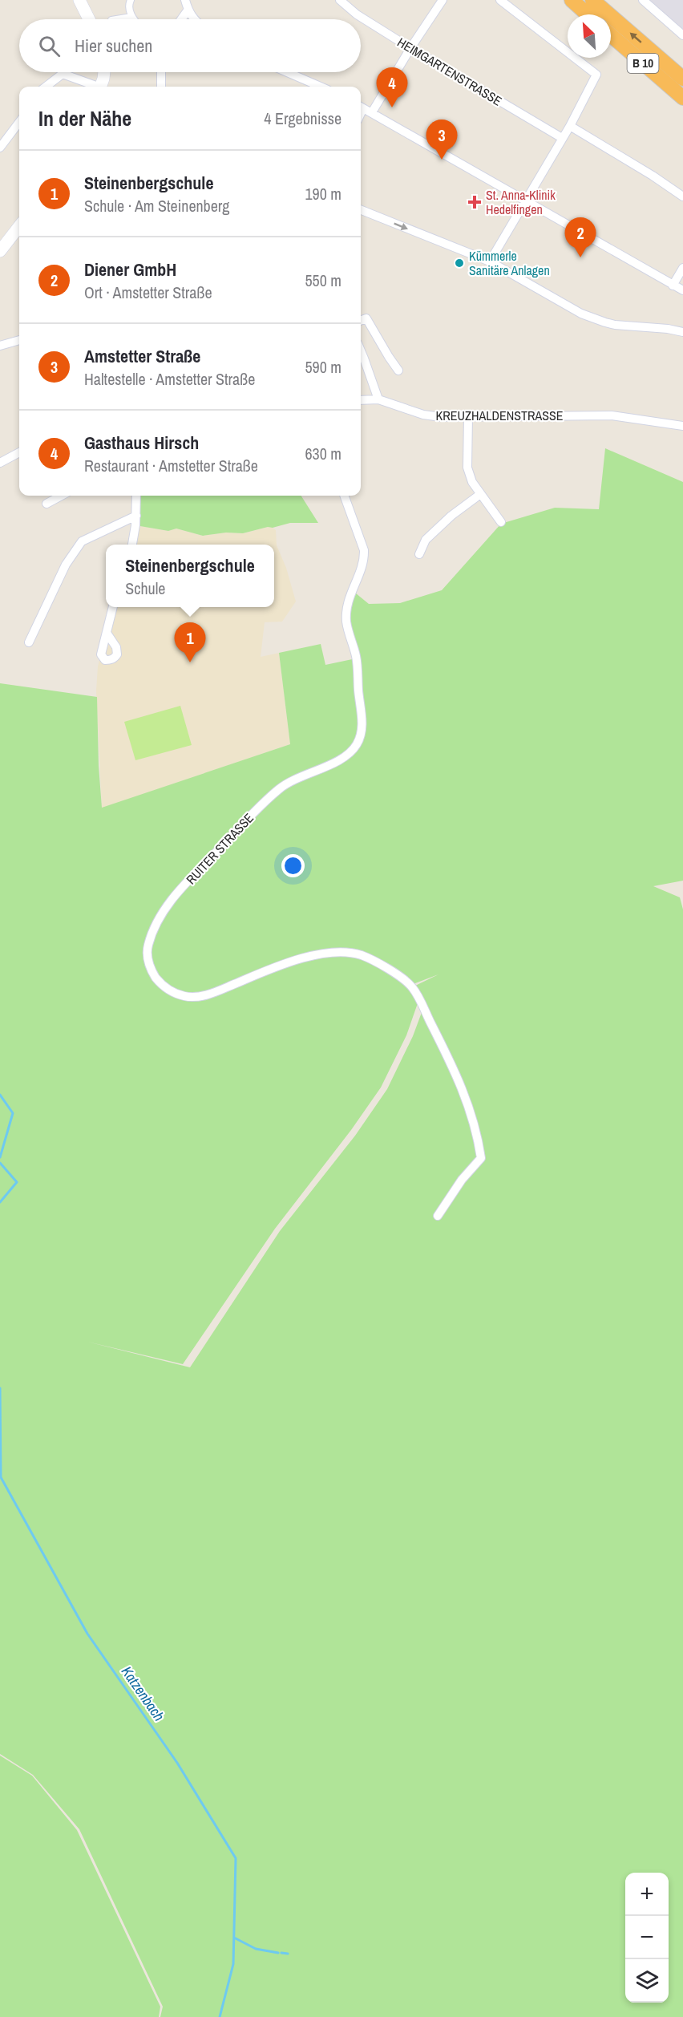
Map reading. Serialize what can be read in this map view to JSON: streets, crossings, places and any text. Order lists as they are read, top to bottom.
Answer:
{
  "streets": {
    "highway": ["B 10"],
    "street": ["HEIMGARTENSTRASSE", "KREUZHALDENSTRASSE", "RUITER STRASSE"]
  },
  "water": ["Katzenbach"],
  "places": {
    "health": ["St. Anna-Klinik Hedelfingen"],
    "other": ["Kümmerle Sanitäre Anlagen"]
  },
  "north": "top left",
  "page": {
    "search": "Hier suchen",
    "pins": [
      "4",
      "3",
      "2",
      "1"
    ],
    "heading": ["In der Nähe", "4 Ergebnisse"],
    "list": [
      {
        "mark": "1",
        "name": "Steinenbergschule",
        "note": "Schule · Am Steinenberg",
        "value": "190 m"
      },
      {
        "mark": "2",
        "name": "Diener GmbH",
        "note": "Ort · Amstetter Straße",
        "value": "550 m"
      },
      {
        "mark": "3",
        "name": "Amstetter Straße",
        "note": "Haltestelle · Amstetter Straße",
        "value": "590 m"
      },
      {
        "mark": "4",
        "name": "Gasthaus Hirsch",
        "note": "Restaurant · Amstetter Straße",
        "value": "630 m"
      }
    ],
    "popup": ["Steinenbergschule", "Schule"],
    "map_buttons": ["+", "−"]
  }
}
